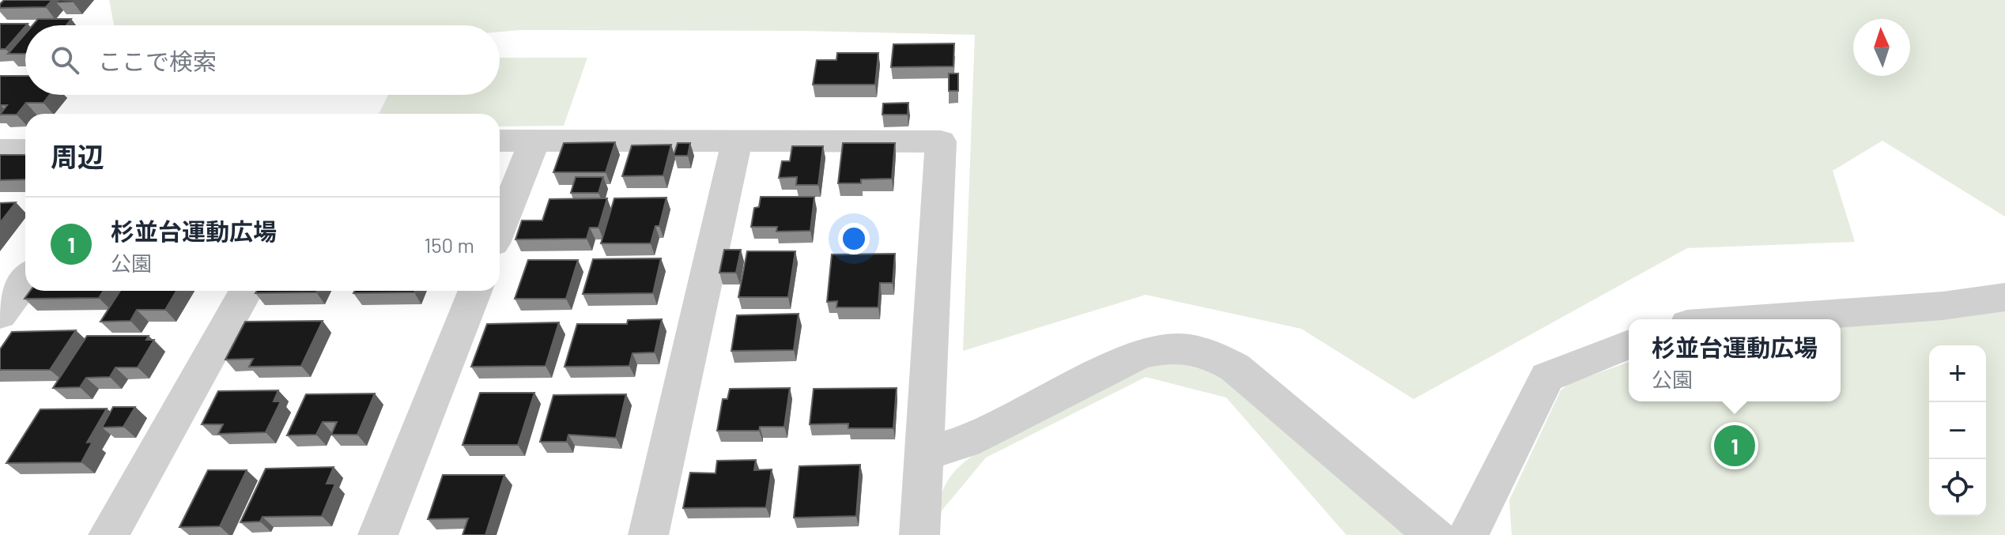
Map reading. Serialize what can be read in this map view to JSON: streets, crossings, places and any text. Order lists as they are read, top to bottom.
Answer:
{
  "north": "top",
  "page": {
    "search": "ここで検索",
    "heading": "周辺",
    "list": [
      {
        "mark": "1",
        "name": "杉並台運動広場",
        "note": "公園",
        "value": "150 m"
      }
    ],
    "popup": ["杉並台運動広場", "公園"],
    "map_buttons": ["+", "−"],
    "pins": "1"
  }
}
